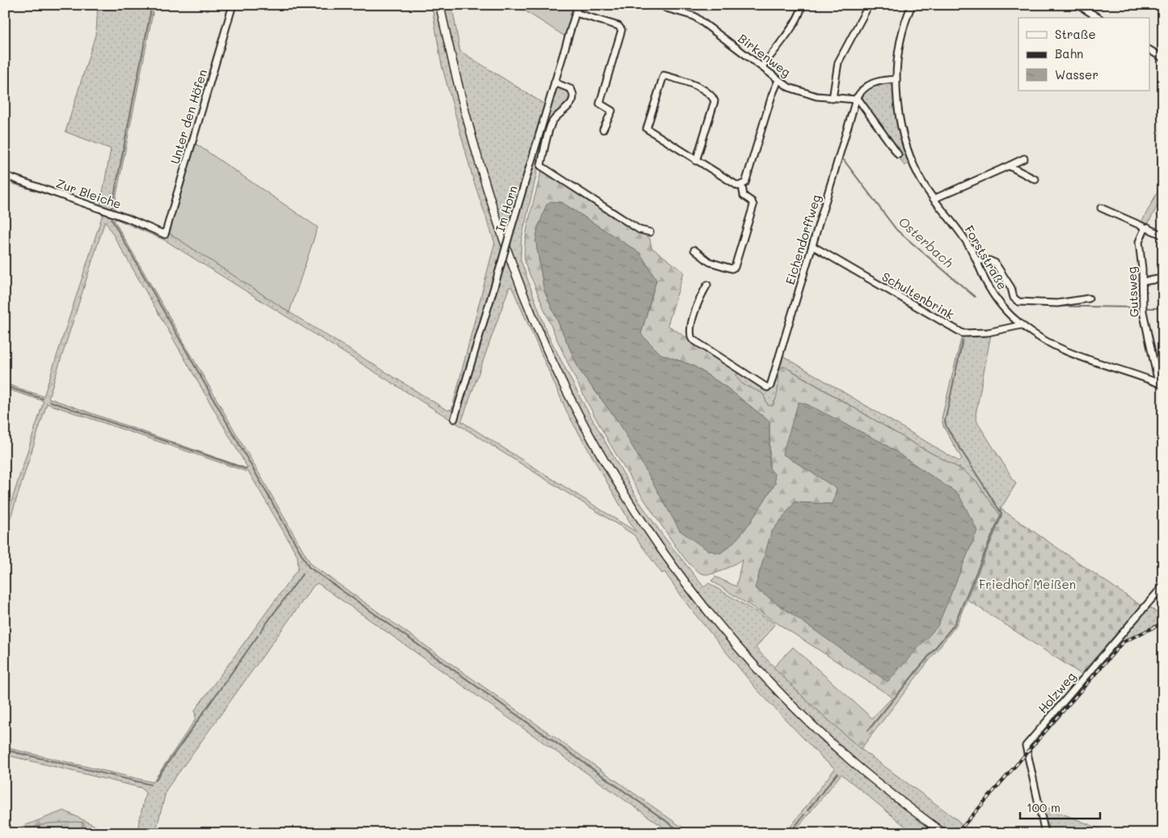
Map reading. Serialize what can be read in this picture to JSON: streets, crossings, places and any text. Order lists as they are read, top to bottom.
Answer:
{
  "streets": {
    "street": [
      "Birkenweg",
      "Unter den Höfen",
      "Zur Bleiche",
      "Im Horn",
      "Eichendorffweg",
      "Forststraße",
      "Gutsweg",
      "Schultenbrink",
      "Holzweg"
    ]
  },
  "crossings": [
    ["Birkenweg", "Eichendorffweg"],
    ["Unter den Höfen", "Zur Bleiche"],
    ["Eichendorffweg", "Schultenbrink"],
    ["Forststraße", "Gutsweg"],
    ["Forststraße", "Schultenbrink"]
  ],
  "water": ["Osterbach"],
  "parks": ["Friedhof Meißen"],
  "legend": ["Straße", "Bahn", "Wasser"],
  "scale_bar": "100 m"
}
